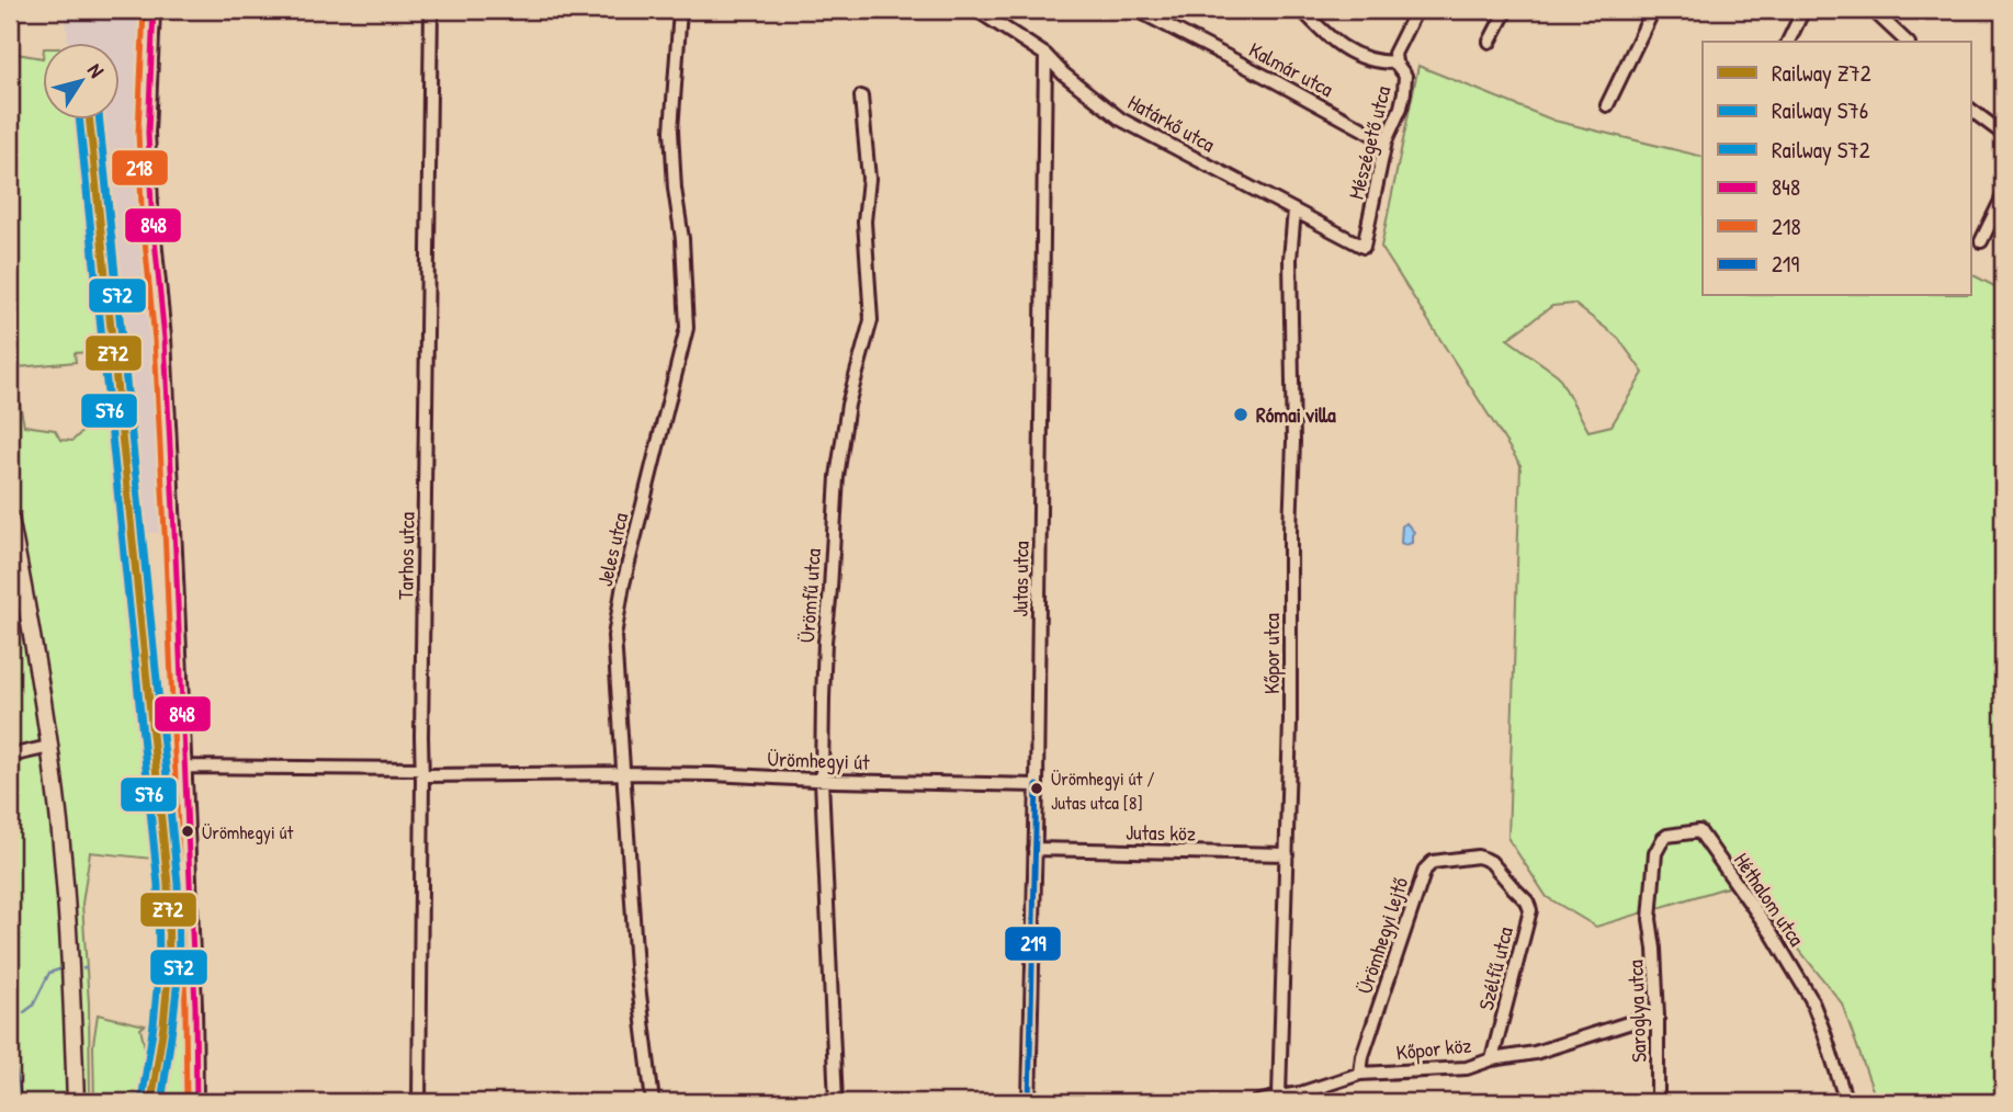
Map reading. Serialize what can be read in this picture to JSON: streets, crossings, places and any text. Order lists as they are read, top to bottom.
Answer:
{
  "streets": {
    "street": [
      "Kalmár utca",
      "Határkő utca",
      "Mészégető utca",
      "Jeles utca",
      "Tarhos utca",
      "Jutas utca",
      "Ürömfű utca",
      "Kőpor utca",
      "Ürömhegyi út",
      "Jutas köz",
      "Héthalom utca",
      "Ürömhegyi lejtő",
      "Szélfű utca",
      "Saroglya utca",
      "Kőpor köz"
    ]
  },
  "crossings": [
    ["Kalmár utca", "Mészégető utca"],
    ["Határkő utca", "Mészégető utca"],
    ["Határkő utca", "Jutas utca"],
    ["Határkő utca", "Kőpor utca"],
    ["Jeles utca", "Ürömhegyi út"],
    ["Tarhos utca", "Ürömhegyi út"],
    ["Jutas utca", "Ürömhegyi út"],
    ["Jutas utca", "Jutas köz"],
    ["Ürömfű utca", "Ürömhegyi út"],
    ["Kőpor utca", "Jutas köz"],
    ["Kőpor utca", "Kőpor köz"],
    ["Héthalom utca", "Saroglya utca"],
    ["Ürömhegyi lejtő", "Szélfű utca"],
    ["Ürömhegyi lejtő", "Kőpor köz"],
    ["Szélfű utca", "Kőpor köz"],
    ["Saroglya utca", "Kőpor köz"]
  ],
  "places": ["Római villa", "Ürömhegyi út / Jutas utca [8]", "Ürömhegyi út"],
  "lines": [
    "transit line 848",
    "transit line 218",
    "rail line Z72",
    "rail line S76",
    "rail line S72",
    "transit line 219"
  ],
  "legend": [
    "Railway Z72",
    "Railway S76",
    "Railway S72",
    "848",
    "218",
    "219"
  ],
  "north": "top right"
}
